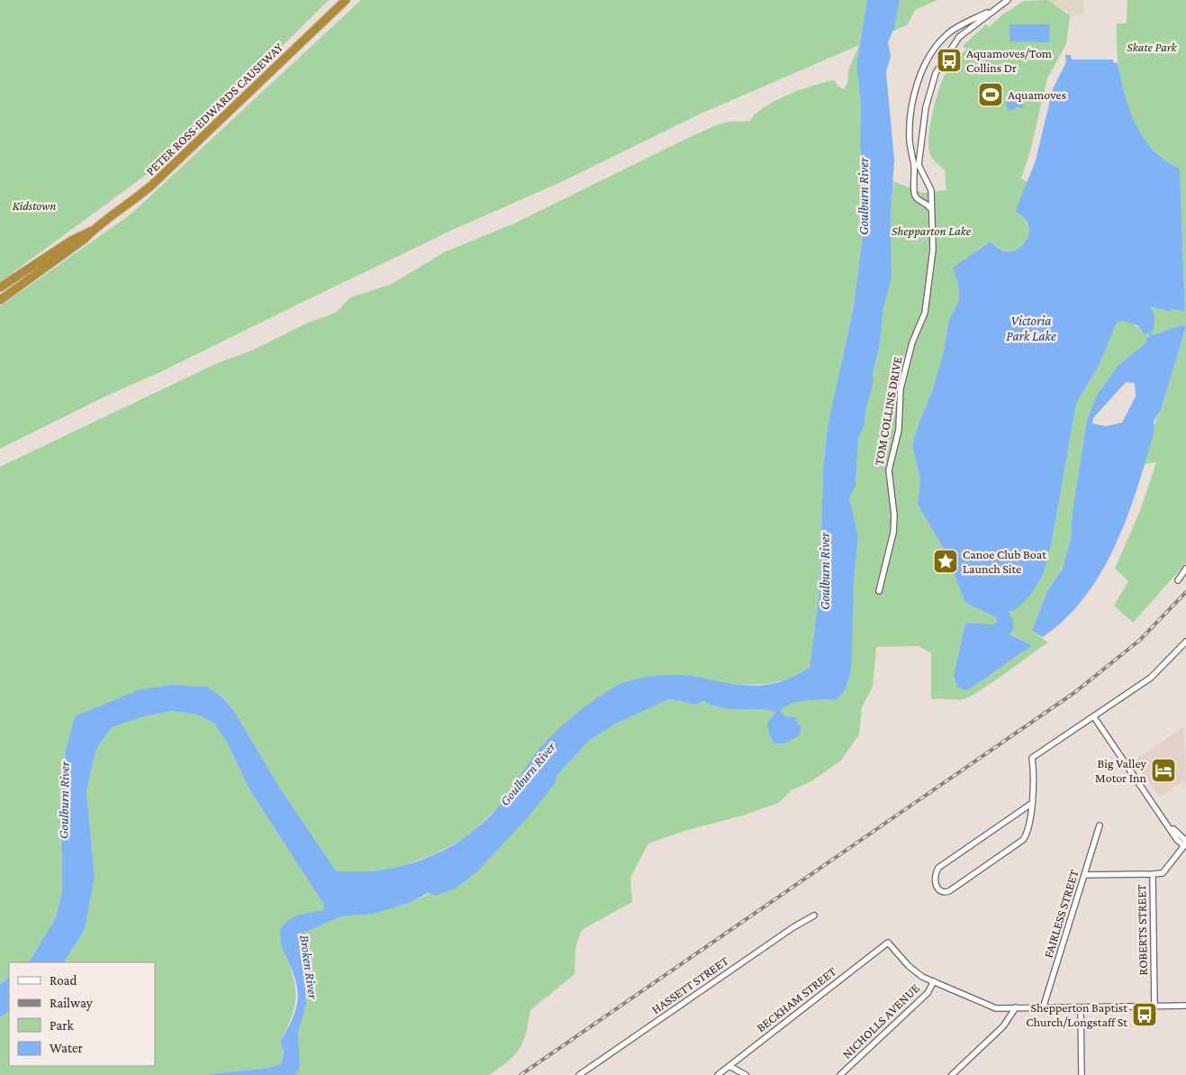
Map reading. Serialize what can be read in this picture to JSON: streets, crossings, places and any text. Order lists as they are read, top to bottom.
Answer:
{
  "streets": {
    "highway": ["PETER ROSS-EDWARDS CAUSEWAY"],
    "street": [
      "TOM COLLINS DRIVE",
      "FAIRLESS STREET",
      "ROBERTS STREET",
      "HASSETT STREET",
      "BECKHAM STREET",
      "NICHOLLS AVENUE"
    ]
  },
  "crossings": [
    ["BECKHAM STREET", "NICHOLLS AVENUE"]
  ],
  "water": ["Goulburn River", "Victoria Park Lake", "Broken River"],
  "parks": ["Skate Park", "Kidstown", "Shepparton Lake"],
  "places": {
    "bus stop": ["Aquamoves/Tom Collins Dr", "Shepperton Baptist Church/Longstaff St"],
    "sports": ["Aquamoves"],
    "place": ["Canoe Club Boat Launch Site"],
    "hotel": ["Big Valley Motor Inn"]
  },
  "legend": [
    "Road",
    "Railway",
    "Park",
    "Water"
  ]
}
